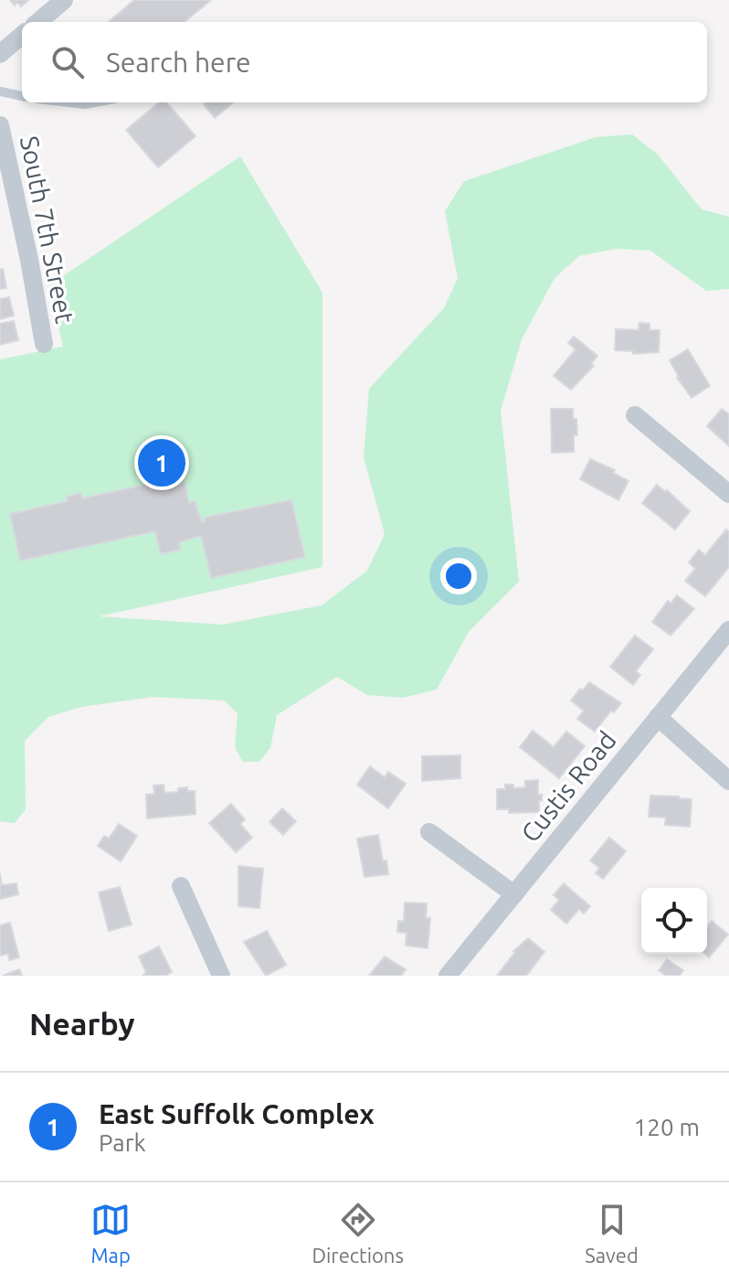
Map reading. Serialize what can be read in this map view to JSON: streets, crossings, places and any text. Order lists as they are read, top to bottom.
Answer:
{
  "streets": {
    "street": ["South 7th Street", "Custis Road"]
  },
  "page": {
    "search": "Search here",
    "pins": "1",
    "heading": "Nearby",
    "list": [
      {
        "mark": "1",
        "name": "East Suffolk Complex",
        "note": "Park",
        "value": "120 m"
      }
    ],
    "nav": ["Map", "Directions", "Saved"]
  }
}
